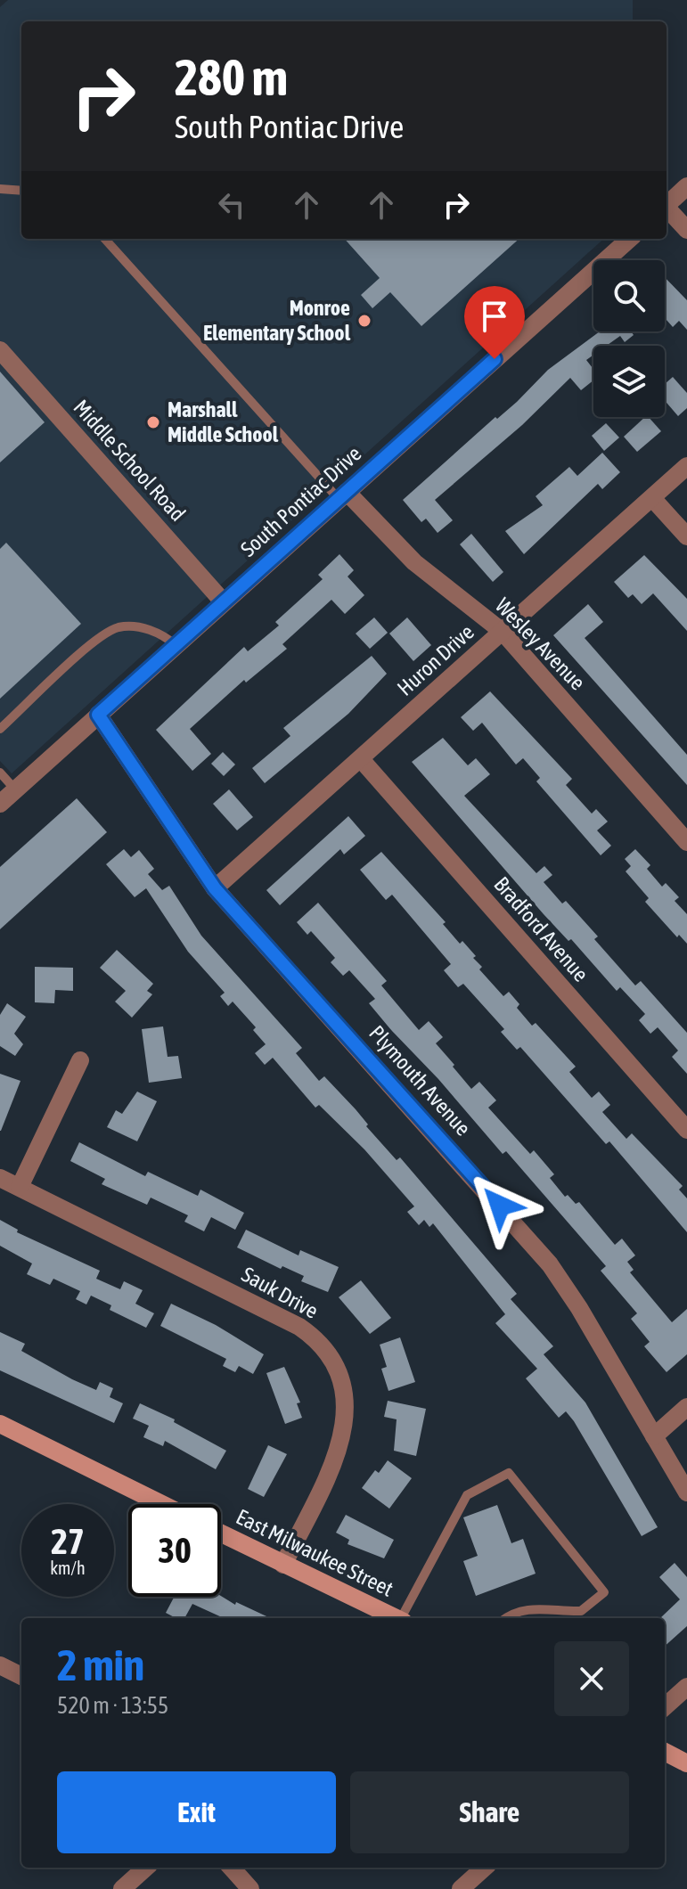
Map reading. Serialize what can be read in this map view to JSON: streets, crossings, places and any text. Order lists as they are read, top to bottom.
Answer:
{
  "streets": {
    "main road": ["East Milwaukee Street"],
    "street": [
      "Middle School Road",
      "South Pontiac Drive",
      "Wesley Avenue",
      "Huron Drive",
      "Bradford Avenue",
      "Plymouth Avenue",
      "Sauk Drive"
    ]
  },
  "crossings": [
    ["Middle School Road", "South Pontiac Drive"],
    ["South Pontiac Drive", "Wesley Avenue"],
    ["South Pontiac Drive", "Plymouth Avenue"],
    ["Wesley Avenue", "Huron Drive"],
    ["Huron Drive", "Bradford Avenue"],
    ["Huron Drive", "Plymouth Avenue"],
    ["Sauk Drive", "East Milwaukee Street"]
  ],
  "places": ["Monroe Elementary School", "Marshall Middle School"],
  "page": {
    "turn": ["280 m", "South Pontiac Drive"],
    "speed": "27 km/h",
    "limit": "30",
    "heading": ["2 min", "520 m · 13:55"],
    "buttons": ["Exit", "Share"]
  }
}
